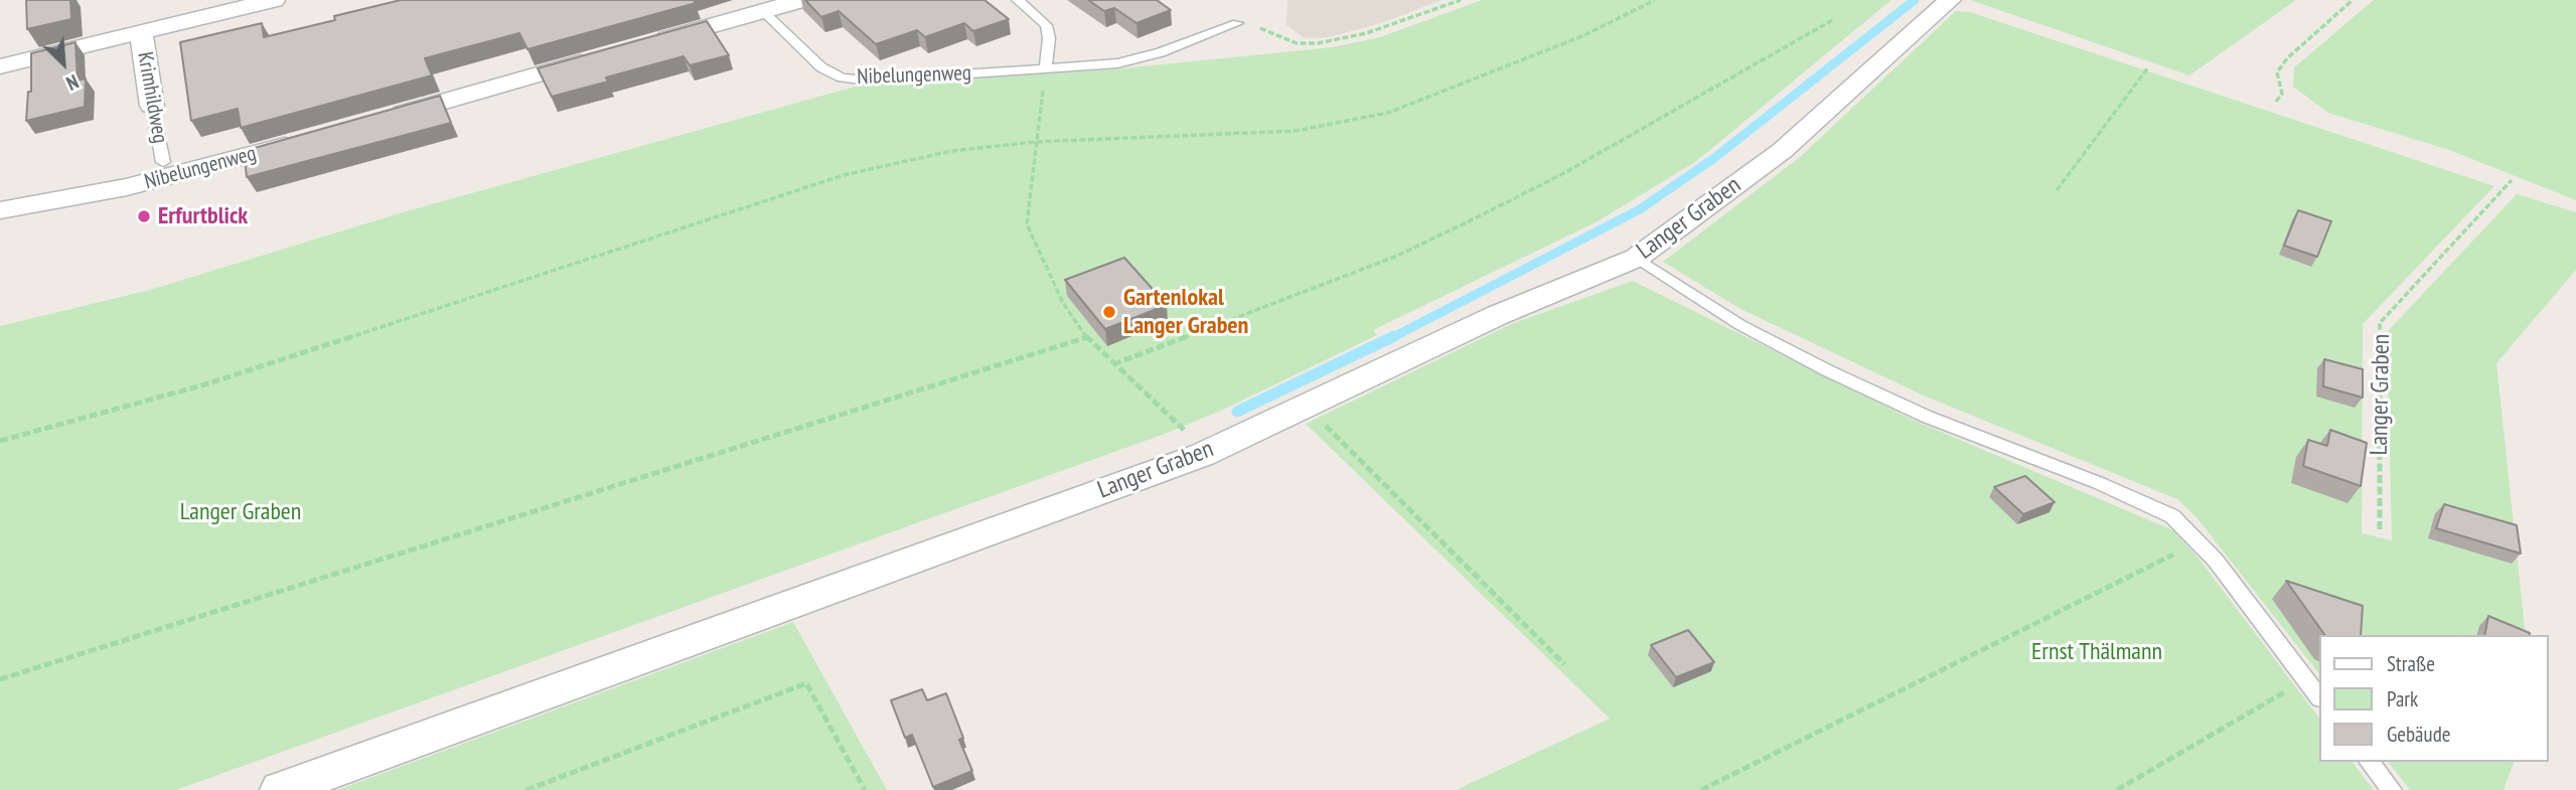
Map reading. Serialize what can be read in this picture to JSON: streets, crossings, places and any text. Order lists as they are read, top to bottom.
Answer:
{
  "streets": {
    "street": ["Nibelungenweg", "Krimhildweg", "Langer Graben"]
  },
  "parks": ["Langer Graben", "Ernst Thälmann"],
  "places": ["Erfurtblick", "Gartenlokal Langer Graben"],
  "legend": ["Straße", "Park", "Gebäude"],
  "north": "bottom right"
}
